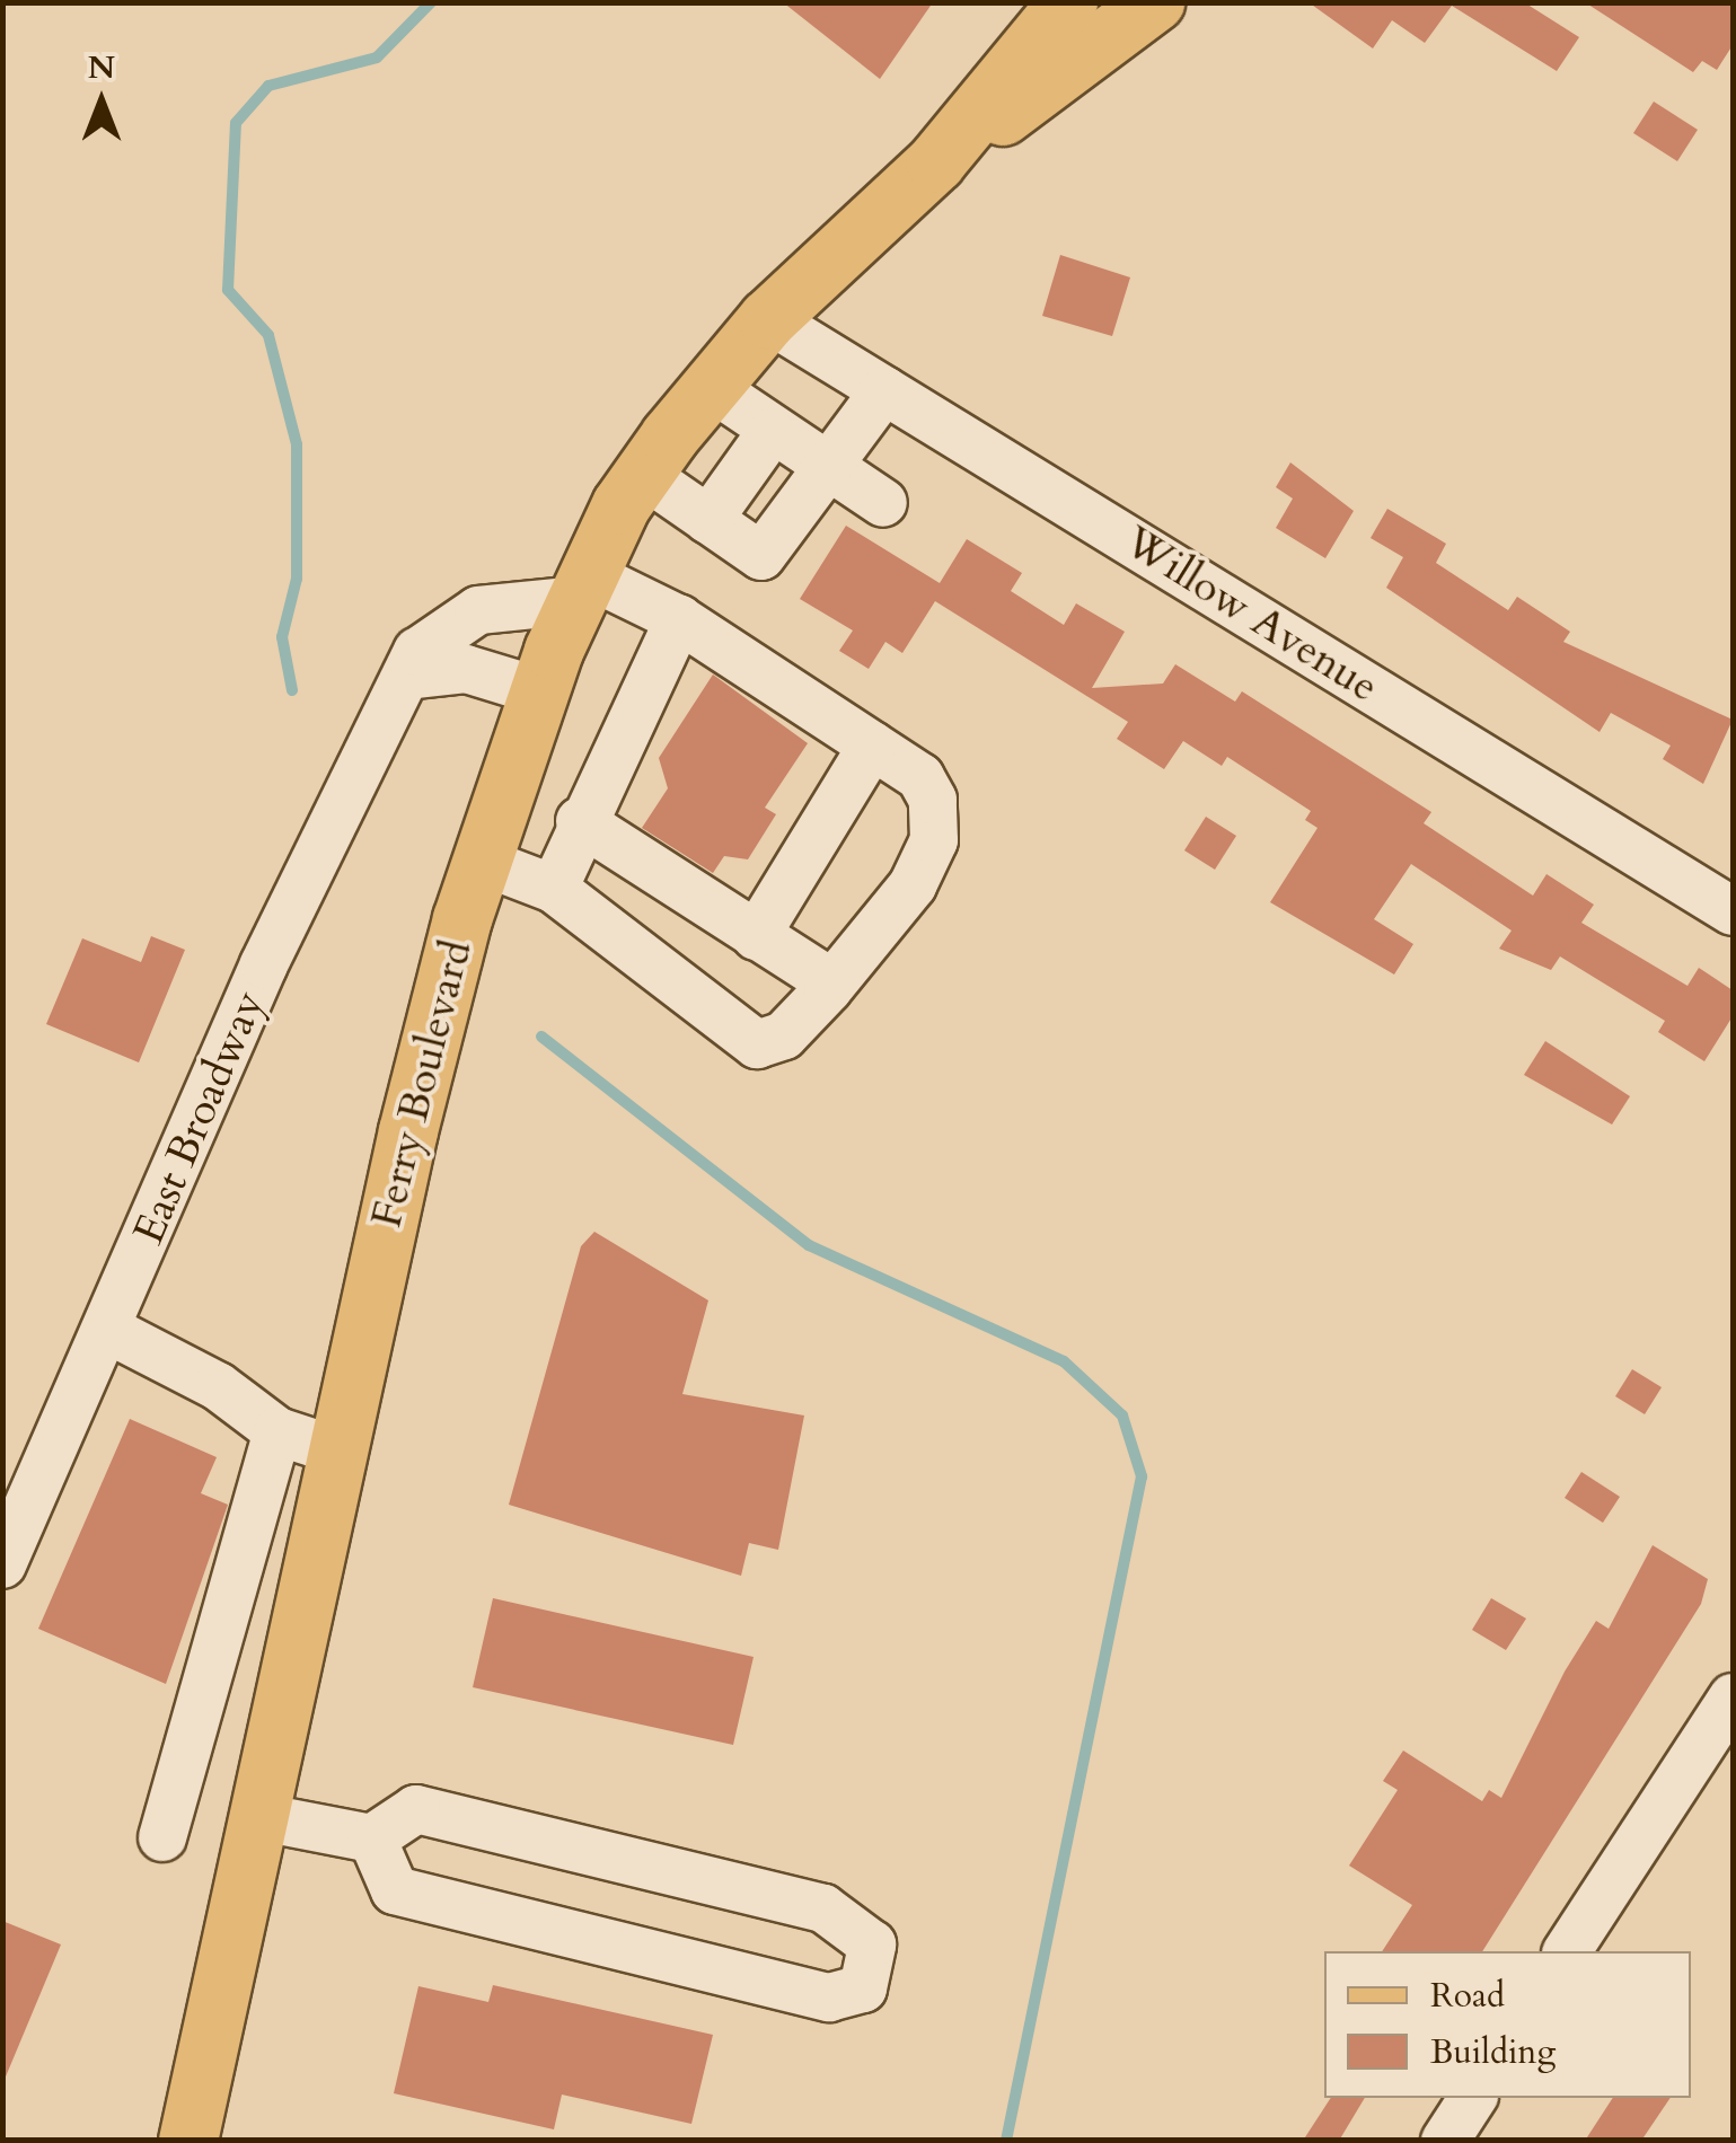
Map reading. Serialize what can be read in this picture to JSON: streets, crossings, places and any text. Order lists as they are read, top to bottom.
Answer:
{
  "streets": {
    "main road": ["Ferry Boulevard"],
    "street": ["Willow Avenue", "East Broadway"]
  },
  "crossings": [
    ["Willow Avenue", "Ferry Boulevard"],
    ["Ferry Boulevard", "East Broadway"]
  ],
  "legend": ["Road", "Building"],
  "north": "top"
}
